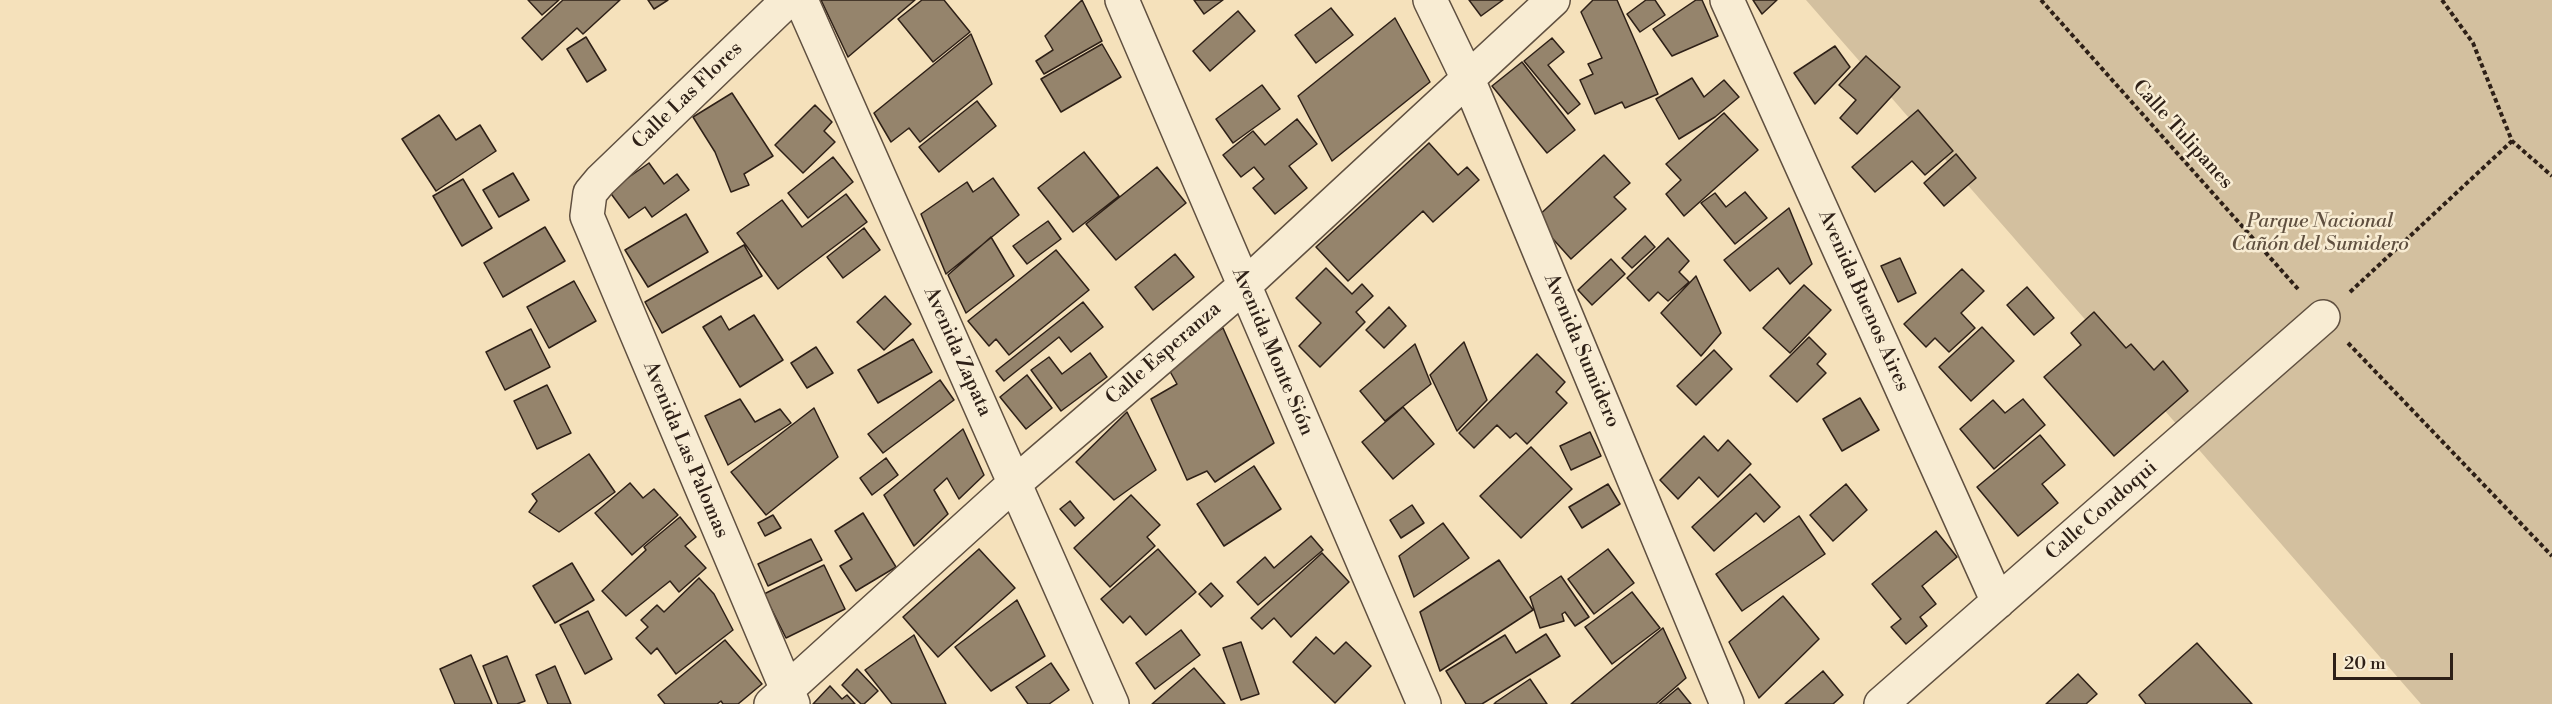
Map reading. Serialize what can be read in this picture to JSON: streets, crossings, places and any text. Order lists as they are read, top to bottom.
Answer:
{
  "streets": {
    "street": [
      "Calle Las Flores",
      "Avenida Buenos Aires",
      "Avenida Sumidero",
      "Avenida Zapata",
      "Avenida Monte Sión",
      "Calle Esperanza",
      "Avenida Las Palomas",
      "Calle Condoqui"
    ],
    "path": ["Calle Tulipanes"]
  },
  "crossings": [
    ["Calle Las Flores", "Avenida Las Palomas"],
    ["Calle Tulipanes", "Calle Condoqui"],
    ["Avenida Buenos Aires", "Calle Condoqui"],
    ["Avenida Sumidero", "Calle Esperanza"],
    ["Avenida Zapata", "Calle Esperanza"],
    ["Avenida Monte Sión", "Calle Esperanza"],
    ["Calle Esperanza", "Avenida Las Palomas"]
  ],
  "parks": ["Parque Nacional Cañón del Sumidero"],
  "scale_bar": "20 m"
}
